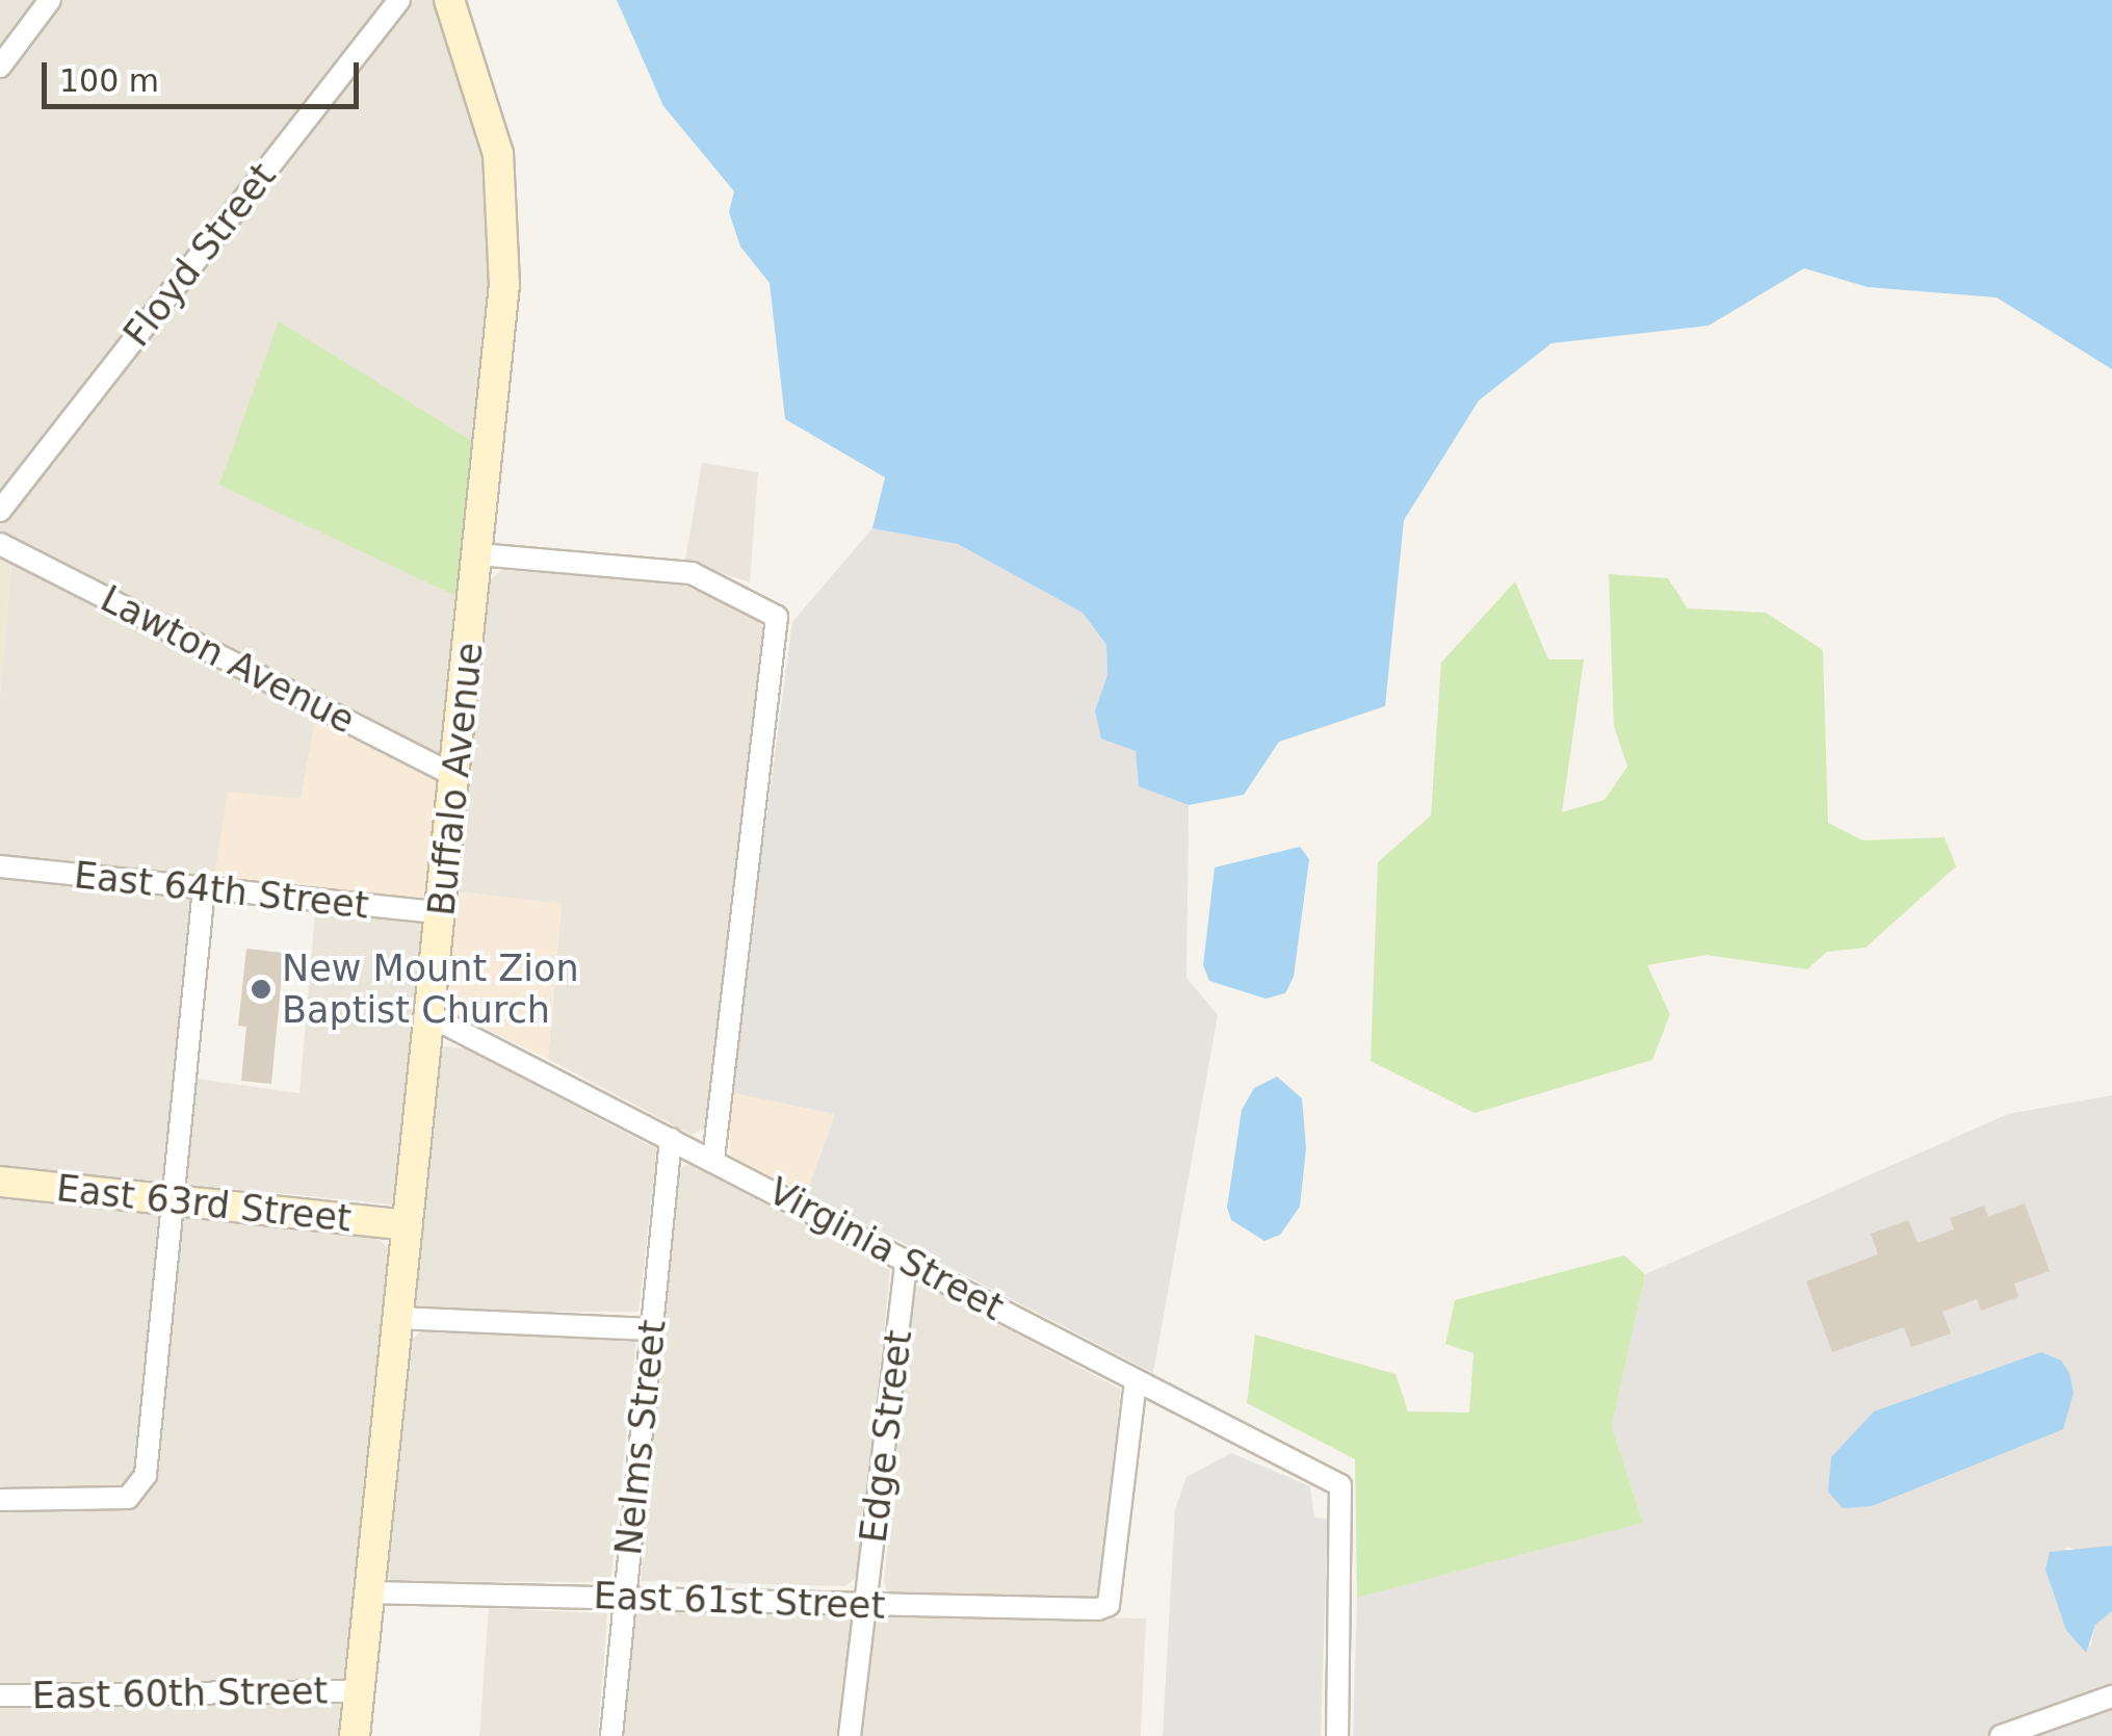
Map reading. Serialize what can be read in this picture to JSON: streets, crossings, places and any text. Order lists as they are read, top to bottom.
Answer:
{
  "streets": {
    "street": [
      "Floyd Street",
      "Lawton Avenue",
      "Buffalo Avenue",
      "East 64th Street",
      "East 63rd Street",
      "Virginia Street",
      "Edge Street",
      "Nelms Street",
      "East 61st Street",
      "East 60th Street"
    ]
  },
  "crossings": [
    ["Lawton Avenue", "Buffalo Avenue"],
    ["Buffalo Avenue", "East 64th Street"],
    ["Buffalo Avenue", "East 63rd Street"],
    ["Buffalo Avenue", "Virginia Street"],
    ["Buffalo Avenue", "East 61st Street"],
    ["Buffalo Avenue", "East 60th Street"],
    ["Virginia Street", "Edge Street"],
    ["Virginia Street", "Nelms Street"],
    ["Virginia Street", "East 61st Street"],
    ["Edge Street", "East 61st Street"],
    ["Nelms Street", "East 61st Street"]
  ],
  "places": ["New Mount Zion Baptist Church"],
  "scale_bar": "100 m"
}
